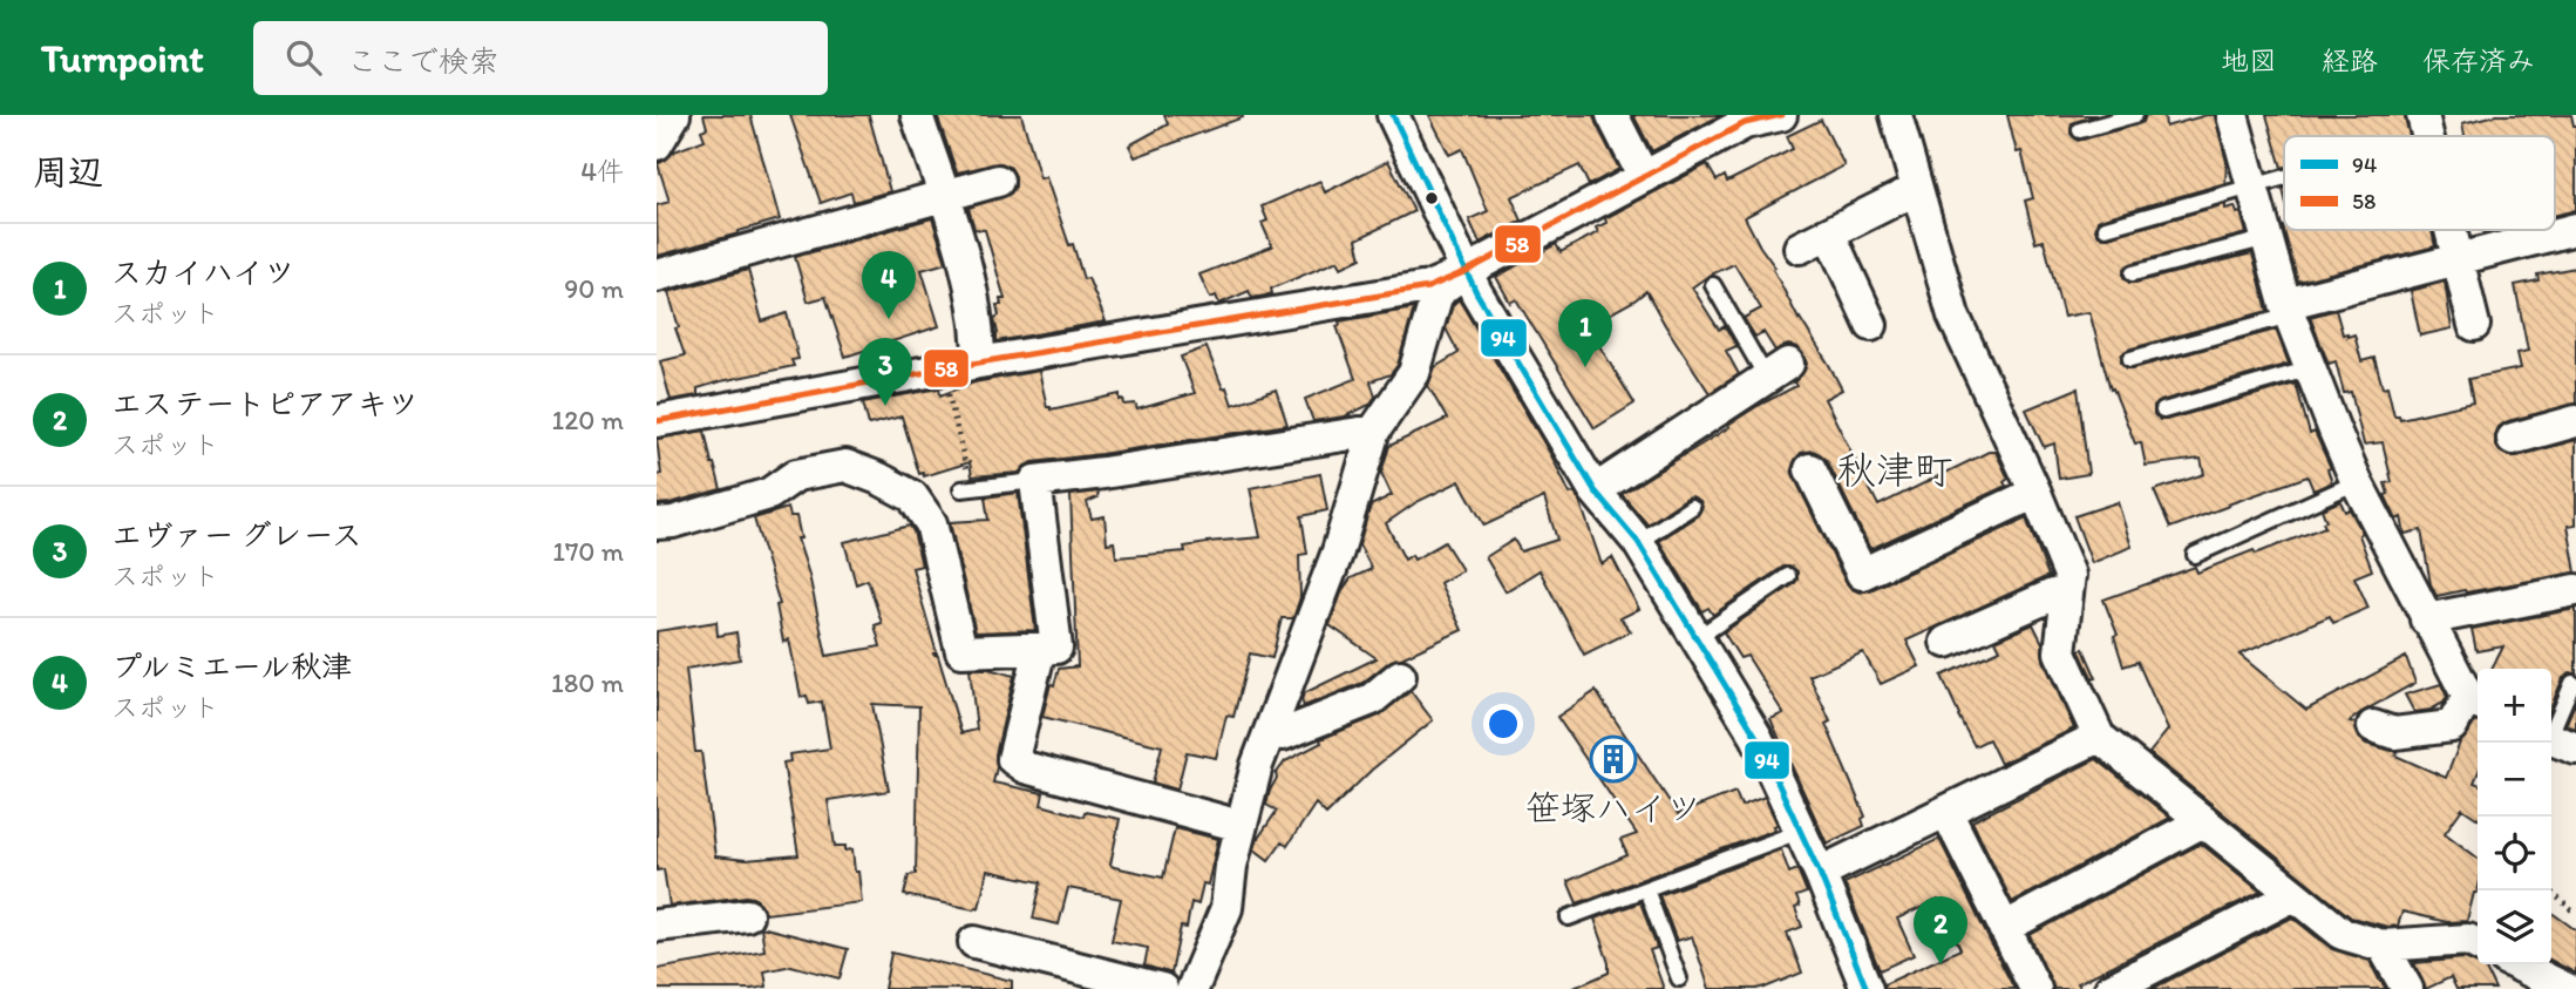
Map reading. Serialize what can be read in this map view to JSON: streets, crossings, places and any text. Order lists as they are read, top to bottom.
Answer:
{
  "districts": ["秋津町"],
  "places": {
    "building": ["笹塚ハイツ"]
  },
  "lines": ["transit line 94", "transit line 58"],
  "legend": ["94", "58"],
  "page": {
    "header": "Turnpoint",
    "search": "ここで検索",
    "nav": ["地図", "経路", "保存済み"],
    "heading": ["周辺", "4件"],
    "list": [
      {
        "mark": "1",
        "name": "スカイハイツ",
        "note": "スポット",
        "value": "90 m"
      },
      {
        "mark": "2",
        "name": "エステートピアアキツ",
        "note": "スポット",
        "value": "120 m"
      },
      {
        "mark": "3",
        "name": "エヴァー グレース",
        "note": "スポット",
        "value": "170 m"
      },
      {
        "mark": "4",
        "name": "プルミエール秋津",
        "note": "スポット",
        "value": "180 m"
      }
    ],
    "pins": [
      "4",
      "1",
      "3",
      "2"
    ],
    "map_buttons": ["+", "−"]
  }
}
